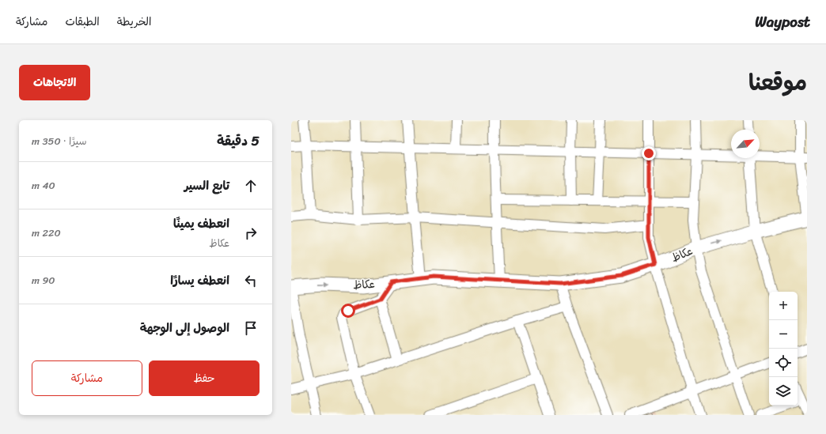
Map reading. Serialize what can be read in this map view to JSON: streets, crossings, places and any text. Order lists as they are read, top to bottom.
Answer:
{
  "streets": {
    "street": ["عكاظ"]
  },
  "north": "top right",
  "page": {
    "header": "Waypost",
    "nav": ["الخريطة", "الطبقات", "مشاركة"],
    "title": "موقعنا",
    "buttons": [
      "الاتجاهات",
      ["حفظ", "مشاركة"]
    ],
    "heading": ["5 دقيقة", "سيرًا · 350 m"],
    "list": [
      ["تابع السير", "40 m"],
      ["انعطف يمينًا", "عكاظ", "220 m"],
      ["انعطف يسارًا", "90 m"],
      "الوصول إلى الوجهة"
    ],
    "map_buttons": ["+", "−"]
  }
}
